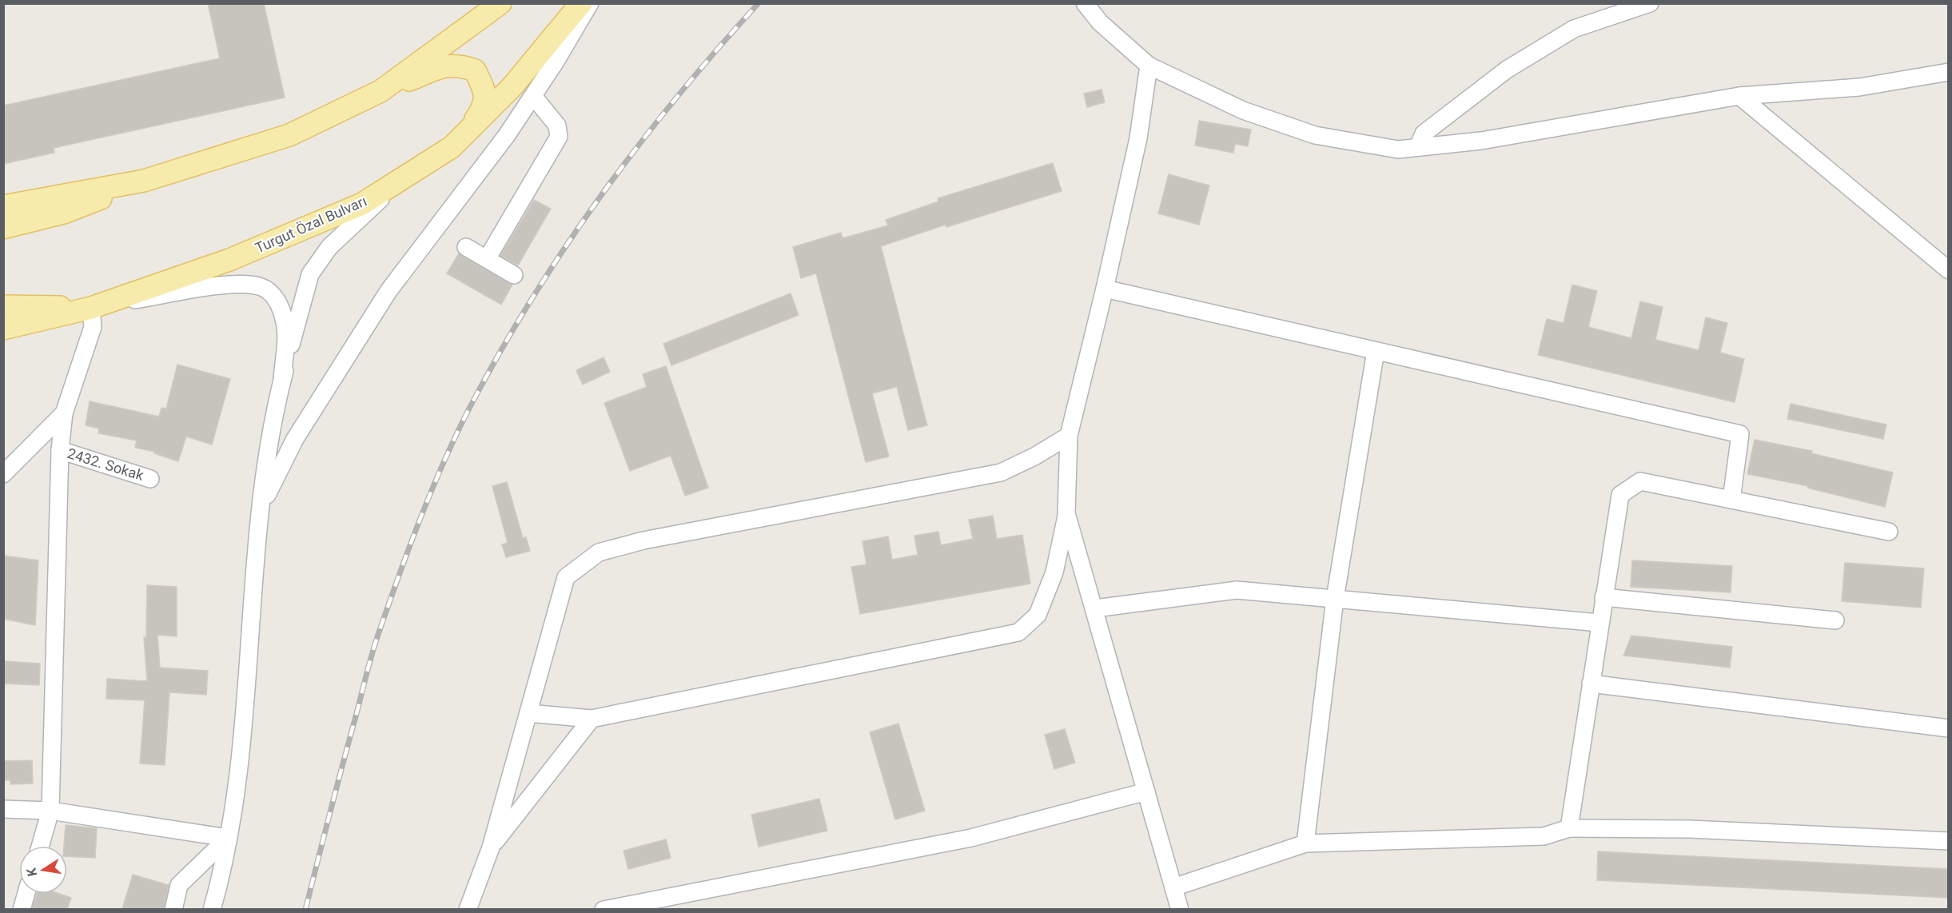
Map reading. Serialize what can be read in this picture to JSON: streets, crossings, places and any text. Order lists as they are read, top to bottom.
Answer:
{
  "streets": {
    "main road": ["Turgut Özal Bulvarı"],
    "street": ["2432. Sokak"]
  },
  "north": "left"
}
